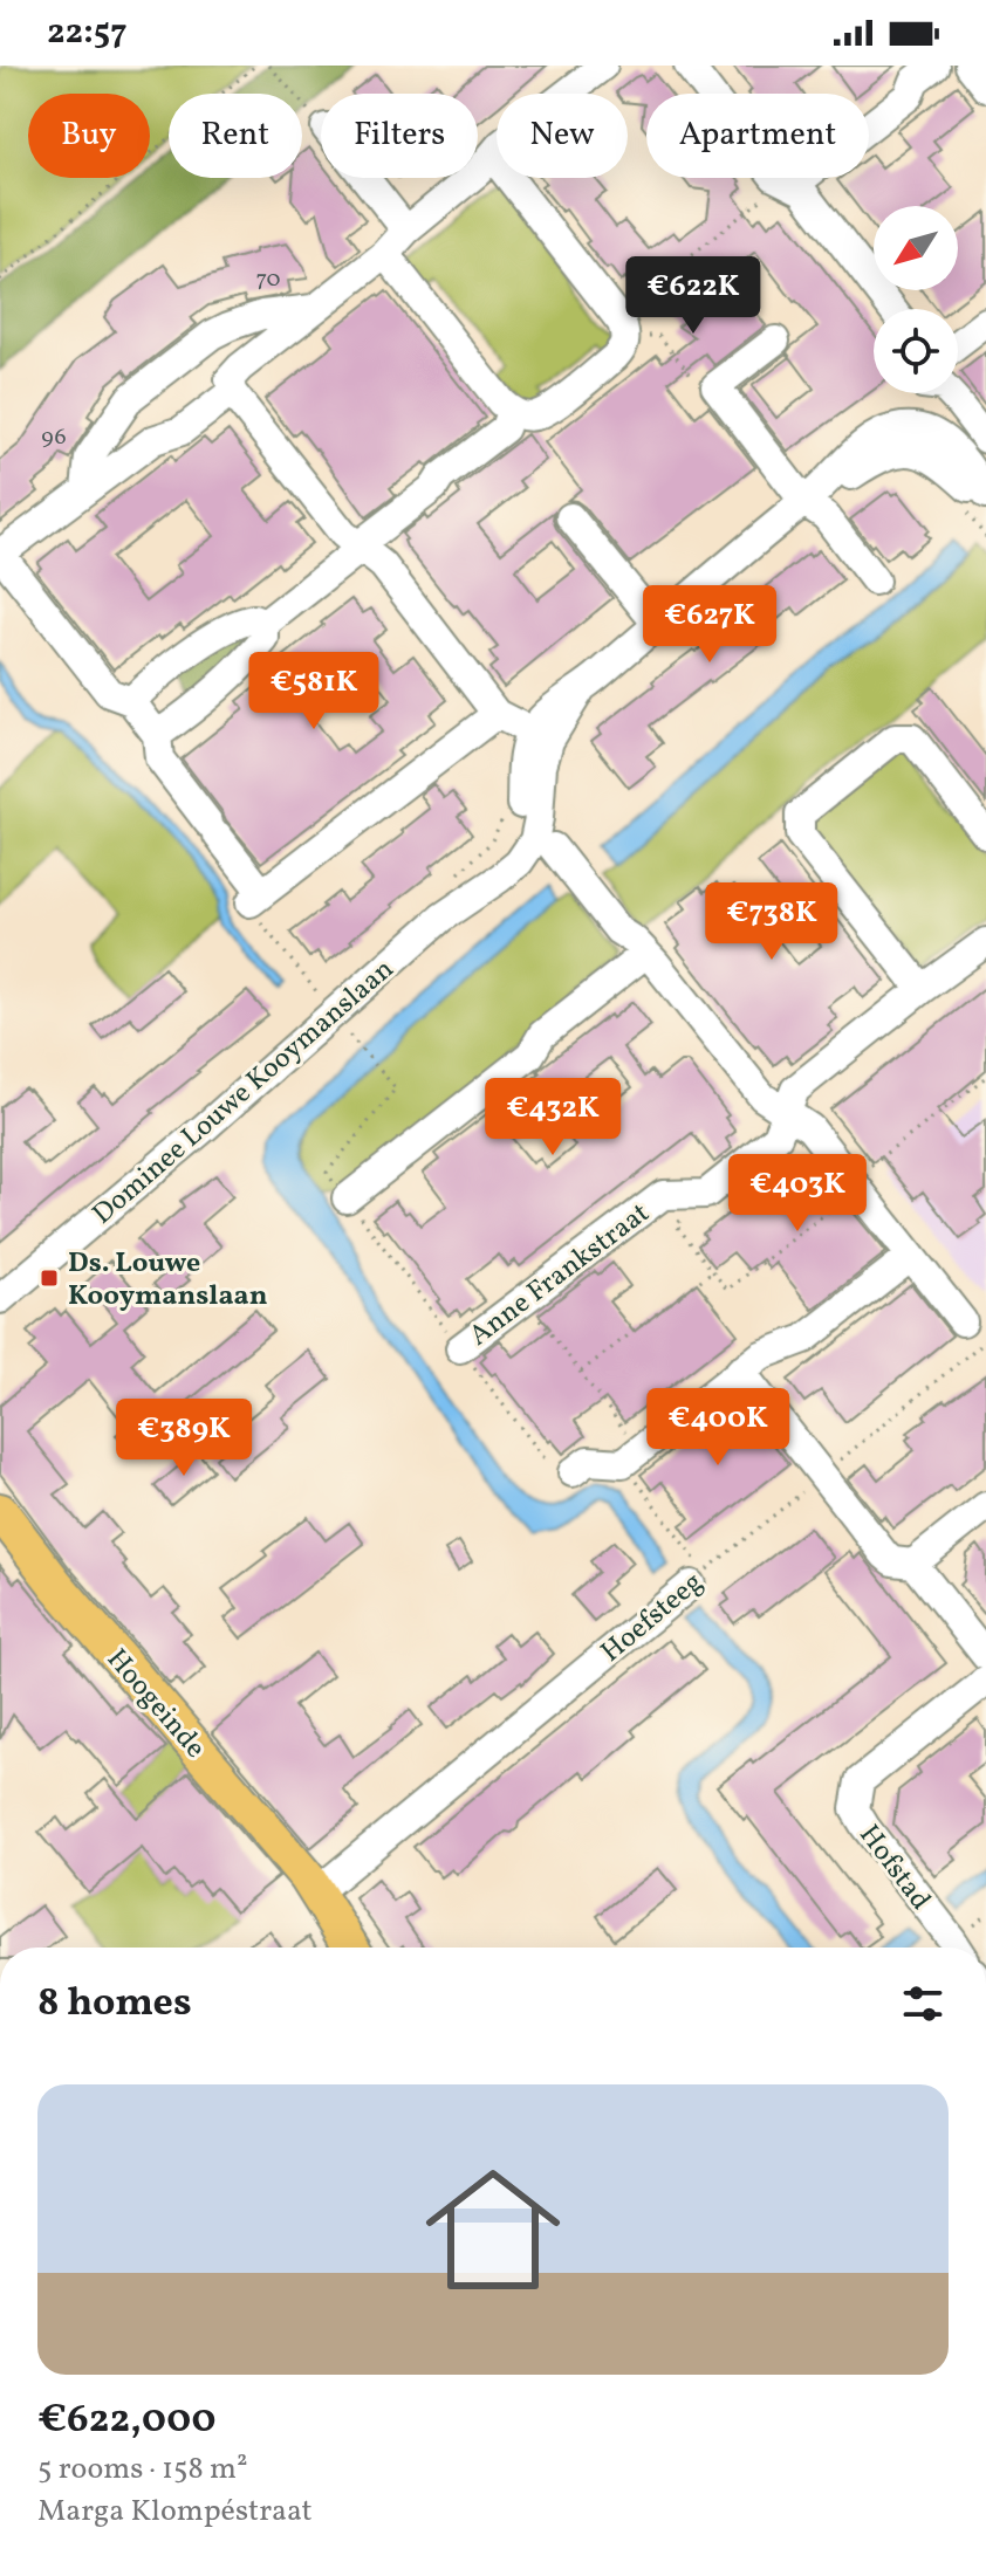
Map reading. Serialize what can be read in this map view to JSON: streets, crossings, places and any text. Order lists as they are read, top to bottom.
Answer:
{
  "streets": {
    "main road": ["Hoogeinde"],
    "street": [
      "Dominee Louwe Kooymanslaan",
      "Anne Frankstraat",
      "Hoefsteeg",
      "Hofstad"
    ]
  },
  "crossings": [
    ["Hoefsteeg", "Hoogeinde"]
  ],
  "places": {
    "transit": ["Ds. Louwe Kooymanslaan"]
  },
  "house_numbers": ["70", "96"],
  "north": "bottom left",
  "page": {
    "status": "22:57",
    "chip": [
      "Buy",
      "Rent",
      "Filters",
      "New",
      "Apartment"
    ],
    "price": [
      "€622K",
      "€627K",
      "€581K",
      "€738K",
      "€432K",
      "€403K",
      "€400K",
      "€389K"
    ],
    "heading": "8 homes",
    "list": [
      {
        "name": "€622,000",
        "note": "5 rooms · 158 m² · Marga Klompéstraat"
      }
    ]
  }
}
